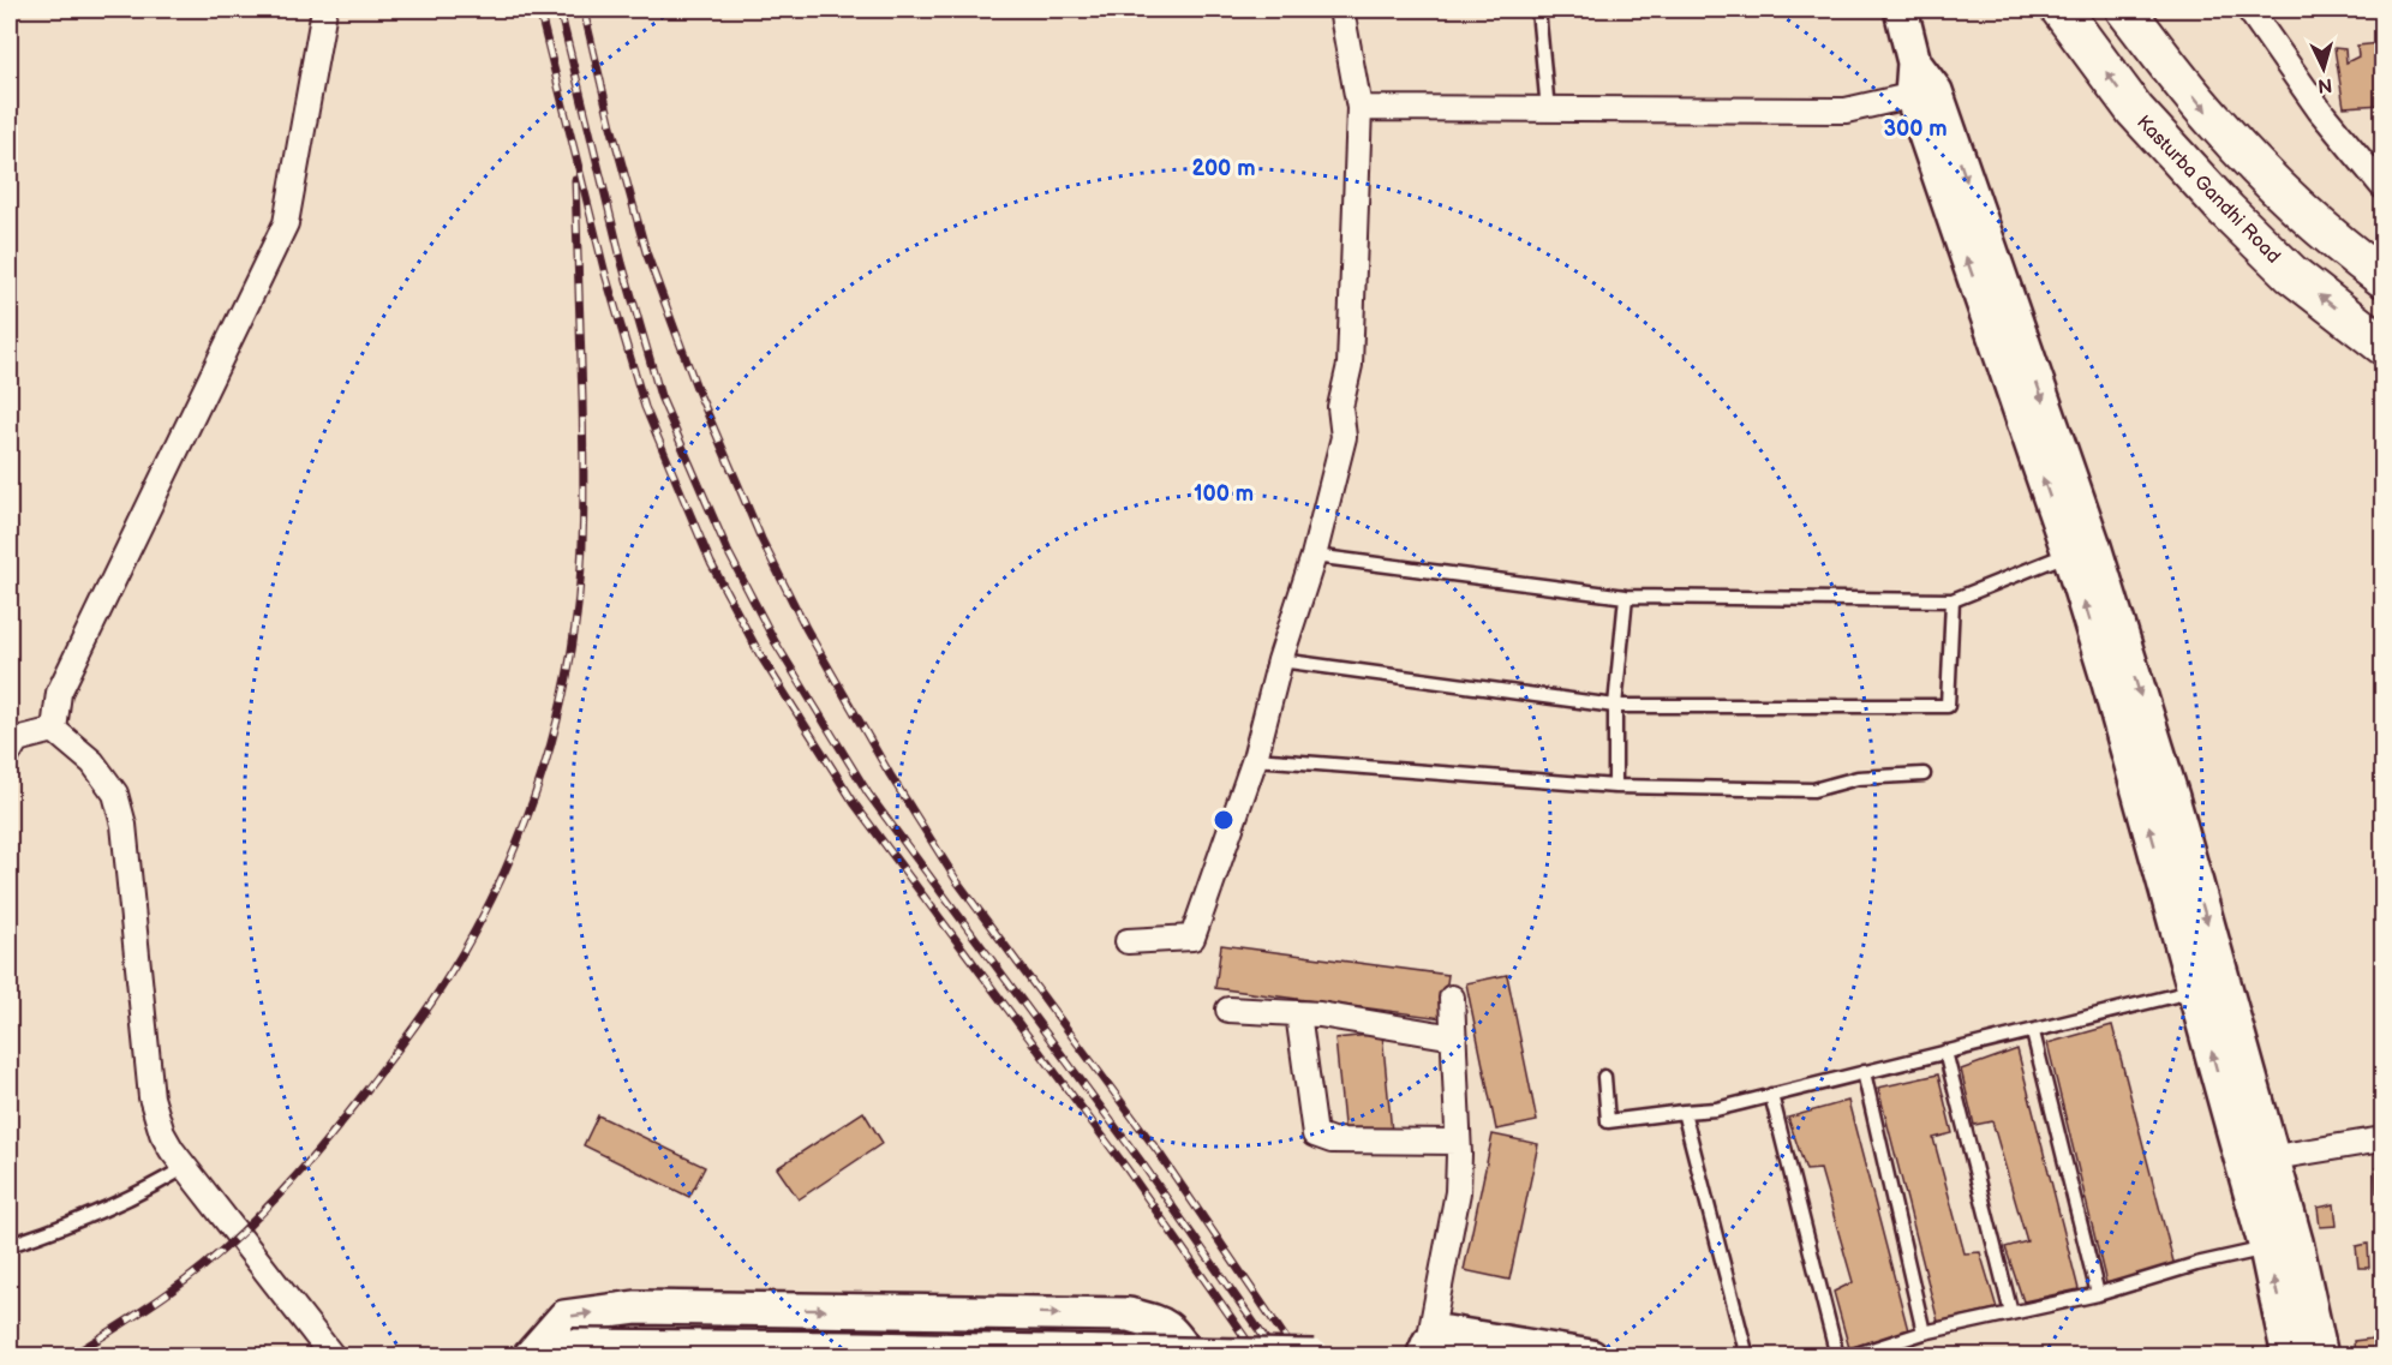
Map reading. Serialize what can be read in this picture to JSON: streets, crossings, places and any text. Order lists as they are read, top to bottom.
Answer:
{
  "streets": {
    "main road": ["Kasturba Gandhi Road"]
  },
  "north": "bottom",
  "rings": ["300 m", "200 m", "100 m"]
}
